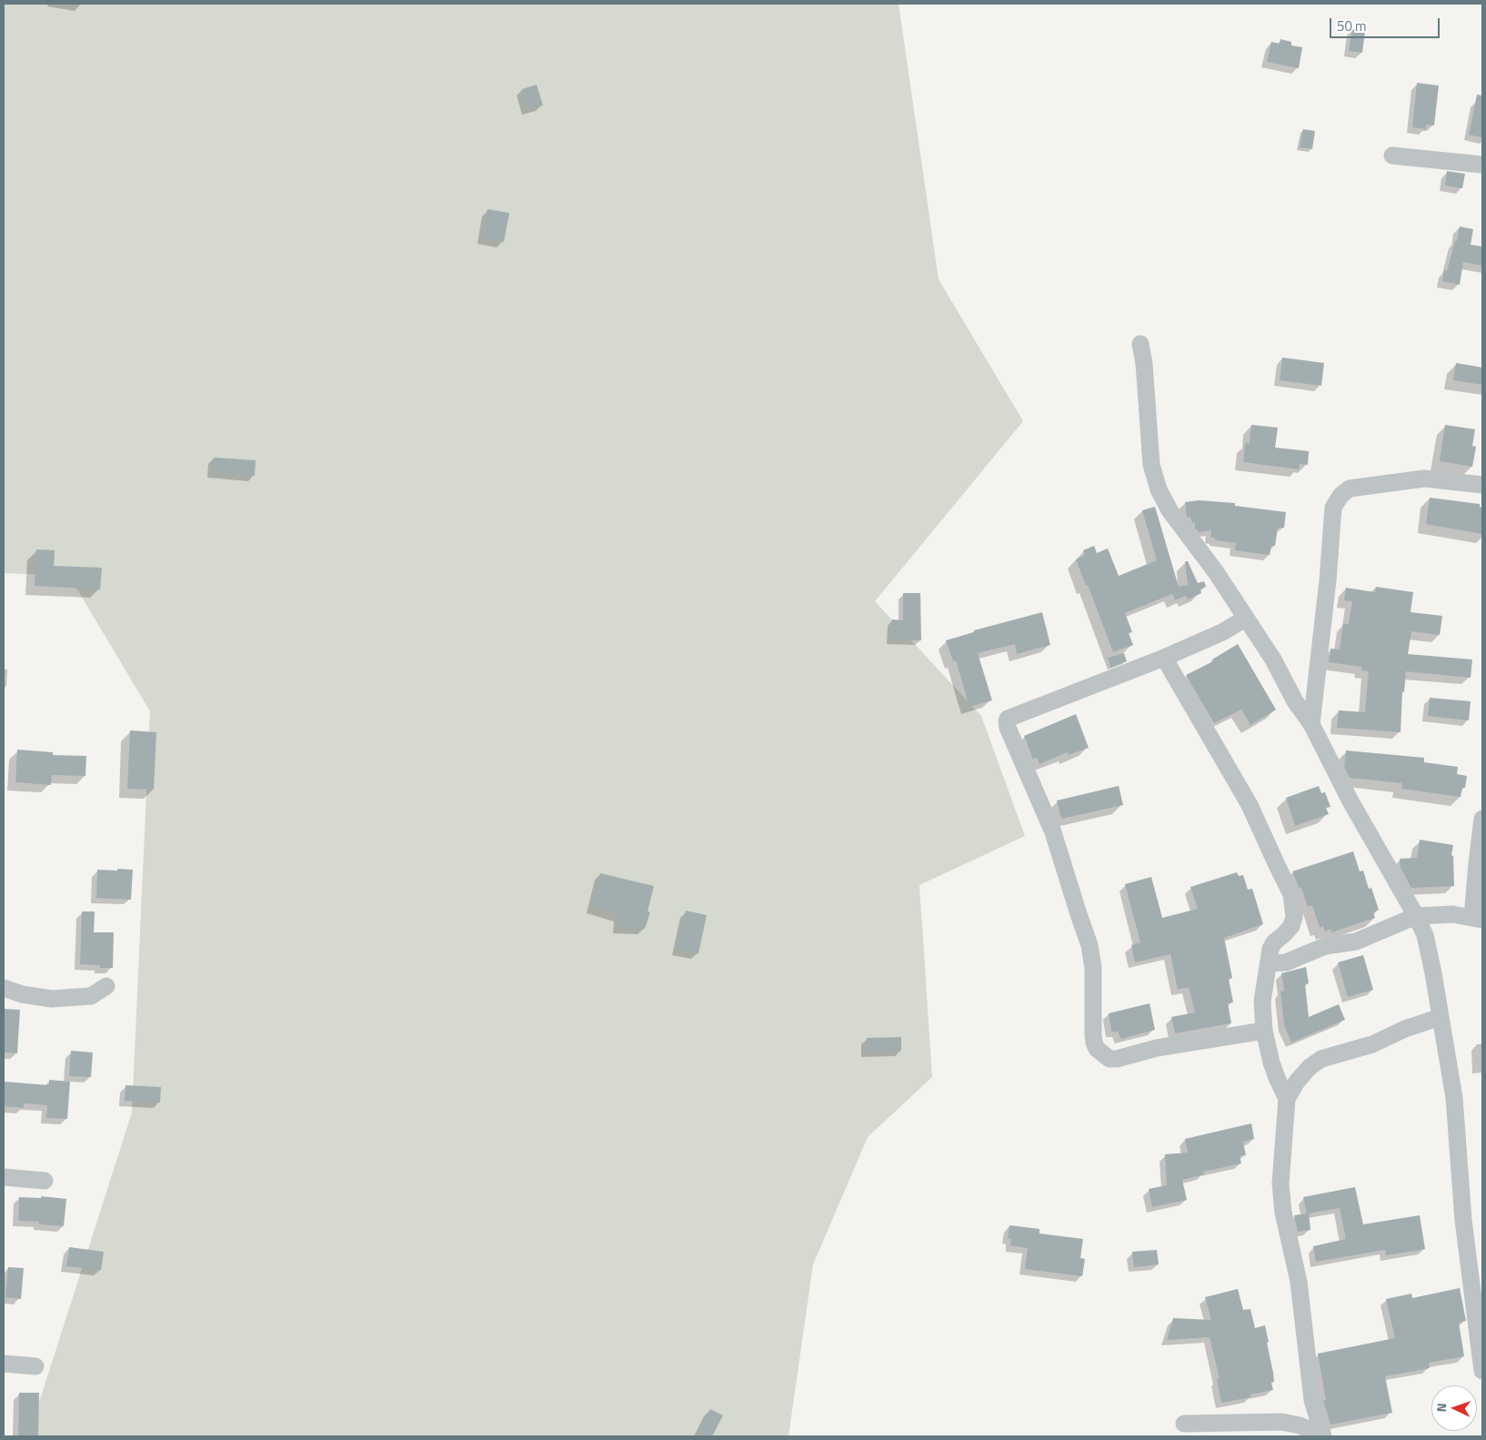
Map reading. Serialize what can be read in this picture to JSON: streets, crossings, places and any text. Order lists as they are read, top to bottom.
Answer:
{
  "scale_bar": "50 m",
  "north": "left"
}
